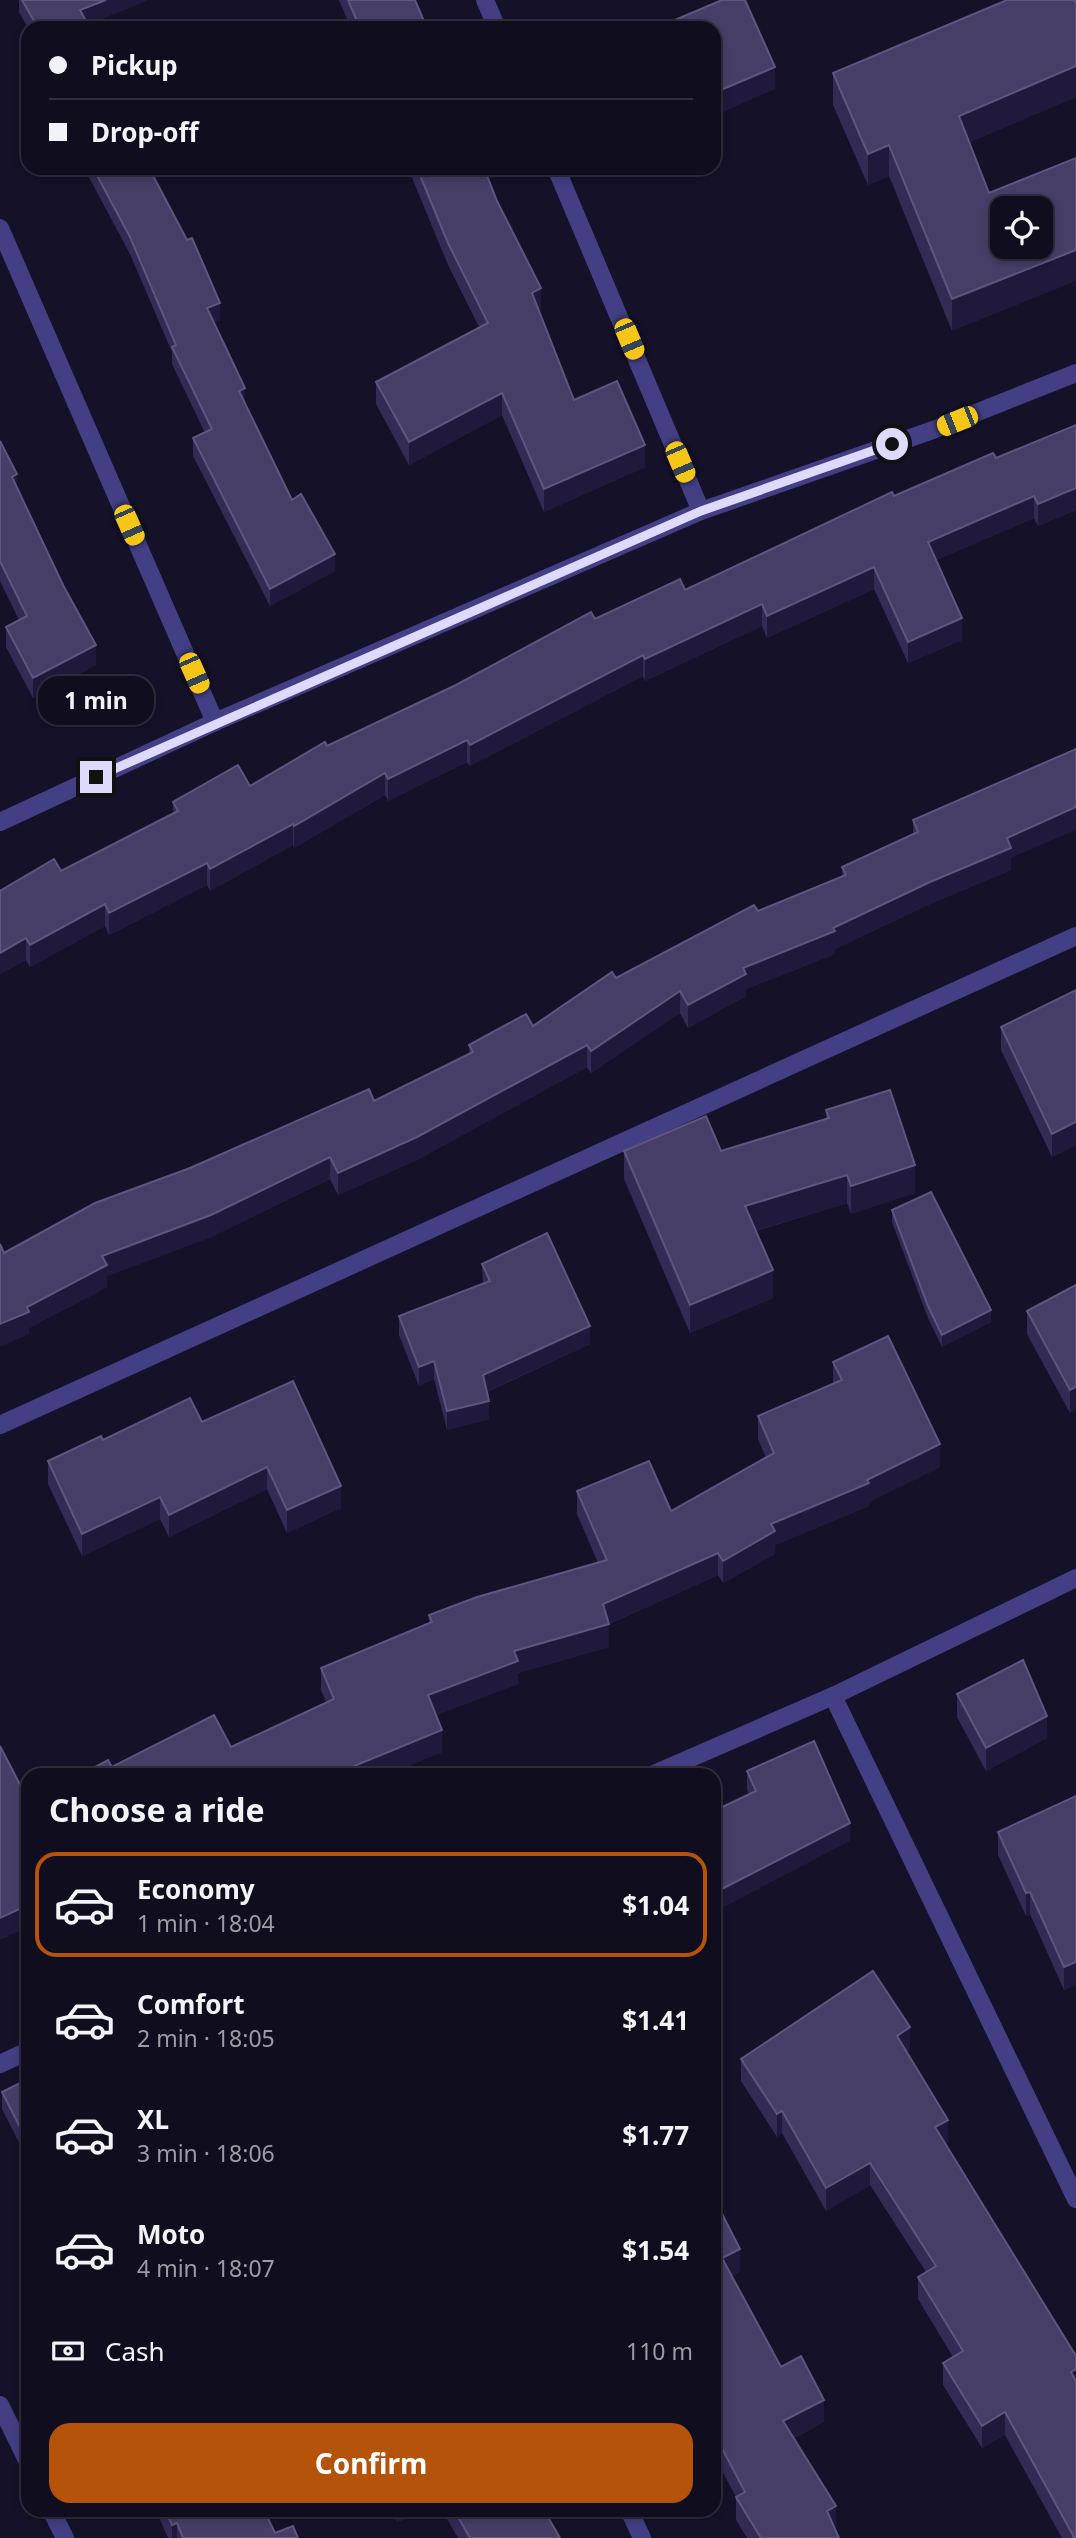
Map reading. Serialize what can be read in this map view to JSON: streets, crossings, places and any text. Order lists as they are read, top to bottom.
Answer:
{
  "page": {
    "banner": ["Pickup", "Drop-off"],
    "bubble": "1 min",
    "heading": "Choose a ride",
    "list": [
      {
        "name": "Economy",
        "note": "1 min · 18:04",
        "value": "$1.04"
      },
      {
        "name": "Comfort",
        "note": "2 min · 18:05",
        "value": "$1.41"
      },
      {
        "name": "XL",
        "note": "3 min · 18:06",
        "value": "$1.77"
      },
      {
        "name": "Moto",
        "note": "4 min · 18:07",
        "value": "$1.54"
      }
    ],
    "pay": ["Cash", "110 m"],
    "buttons": "Confirm"
  }
}
